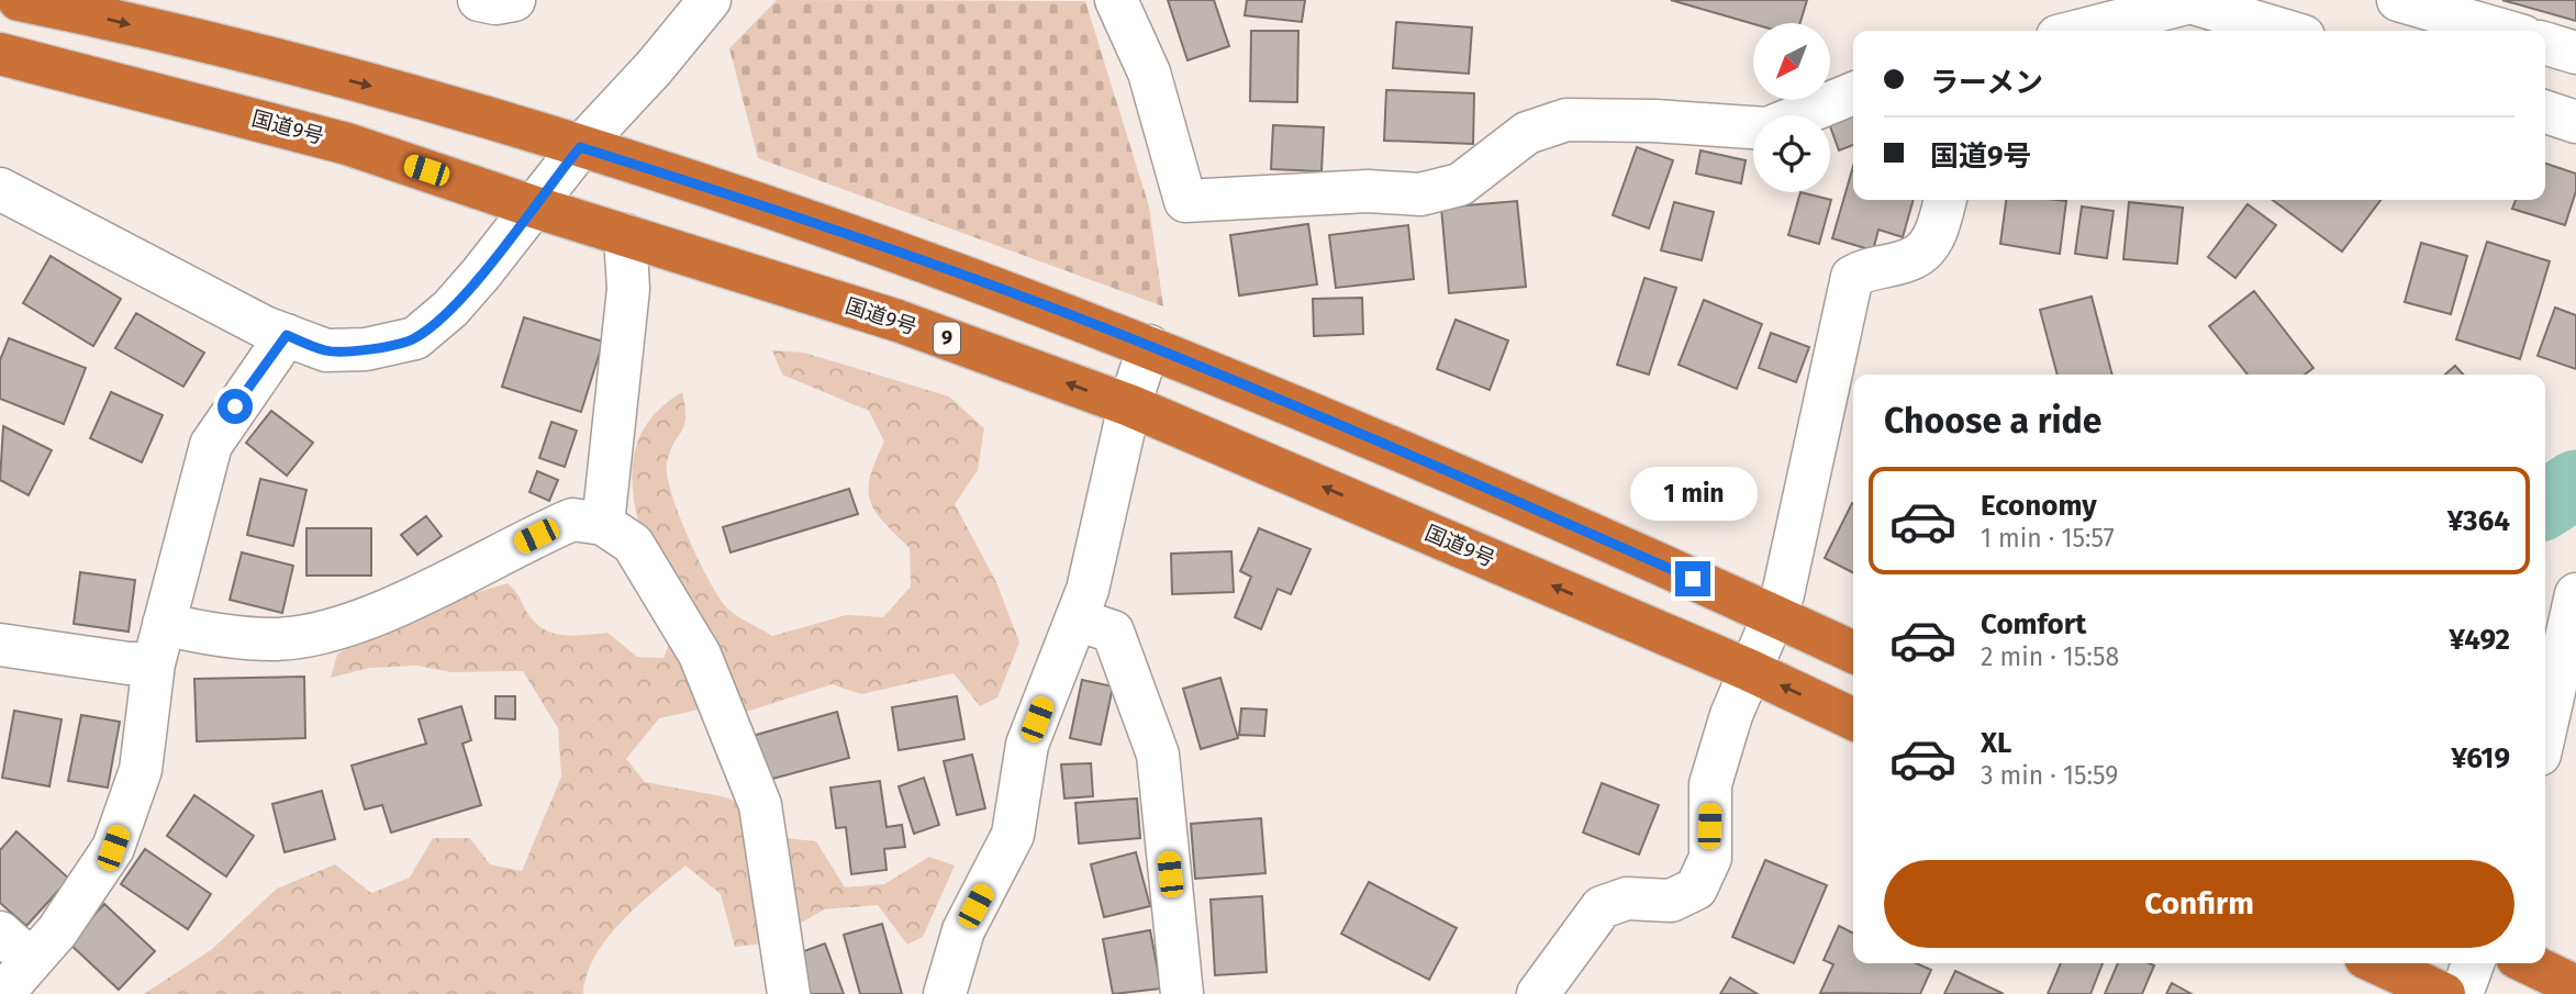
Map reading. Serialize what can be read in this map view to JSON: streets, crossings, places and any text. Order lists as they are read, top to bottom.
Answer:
{
  "streets": {
    "highway": ["国道9号", "9"]
  },
  "north": "bottom left",
  "page": {
    "banner": ["ラーメン", "国道9号"],
    "heading": "Choose a ride",
    "bubble": "1 min",
    "list": [
      {
        "name": "Economy",
        "note": "1 min · 15:57",
        "value": "¥364"
      },
      {
        "name": "Comfort",
        "note": "2 min · 15:58",
        "value": "¥492"
      },
      {
        "name": "XL",
        "note": "3 min · 15:59",
        "value": "¥619"
      }
    ],
    "buttons": "Confirm"
  }
}
